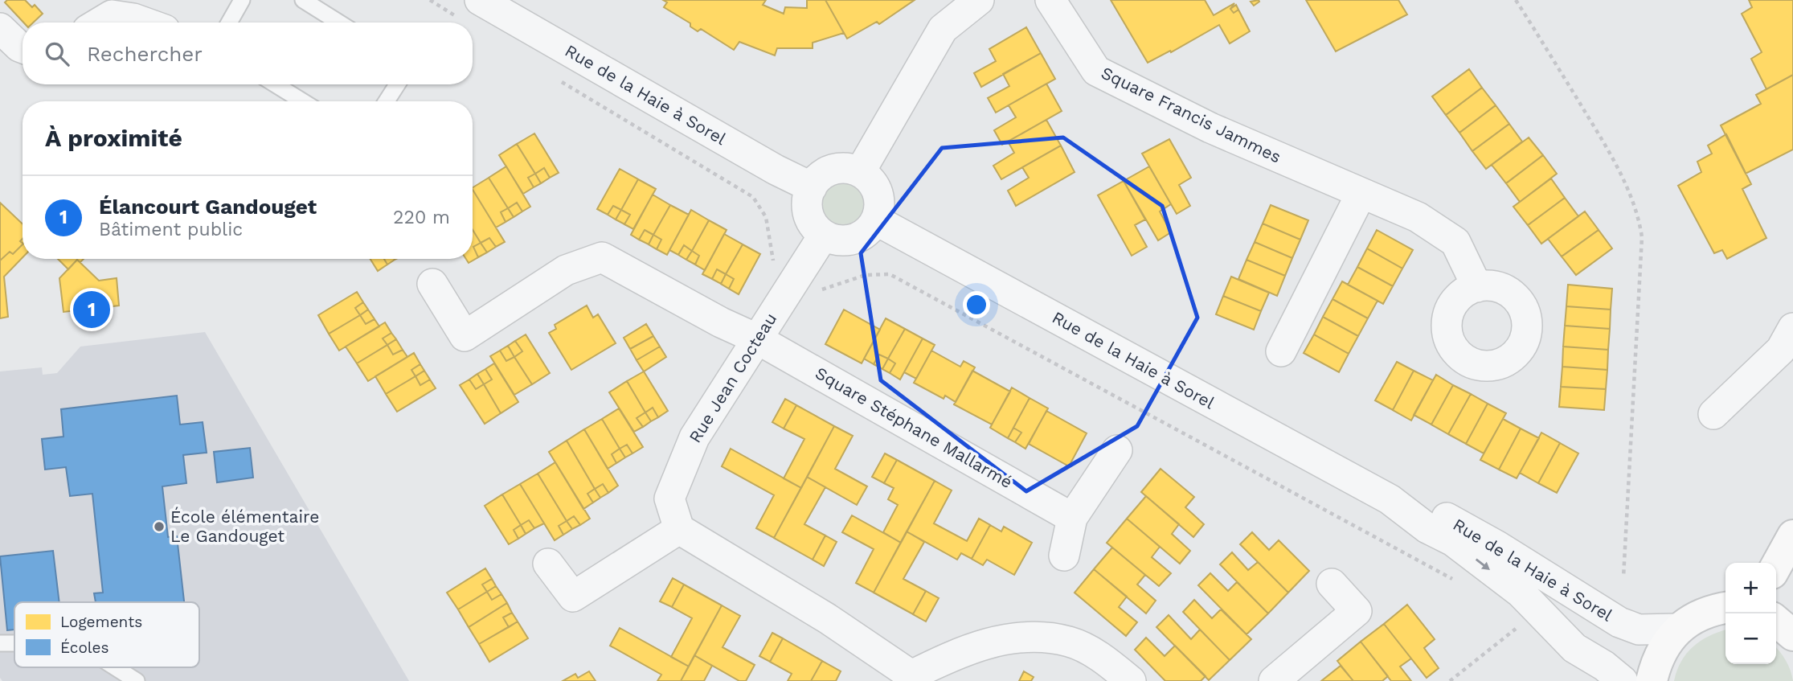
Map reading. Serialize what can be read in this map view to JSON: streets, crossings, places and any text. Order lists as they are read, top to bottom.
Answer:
{
  "streets": {
    "street": [
      "Rue de la Haie à Sorel",
      "Square Francis Jammes",
      "Rue Jean Cocteau",
      "Square Stéphane Mallarmé"
    ]
  },
  "crossings": [
    ["Rue de la Haie à Sorel", "Rue Jean Cocteau"],
    ["Rue Jean Cocteau", "Square Stéphane Mallarmé"]
  ],
  "places": ["École élémentaire Le Gandouget"],
  "legend": ["Logements", "Écoles"],
  "page": {
    "search": "Rechercher",
    "heading": "À proximité",
    "list": [
      {
        "mark": "1",
        "name": "Élancourt Gandouget",
        "note": "Bâtiment public",
        "value": "220 m"
      }
    ],
    "pins": "1",
    "map_buttons": ["+", "−"]
  }
}
